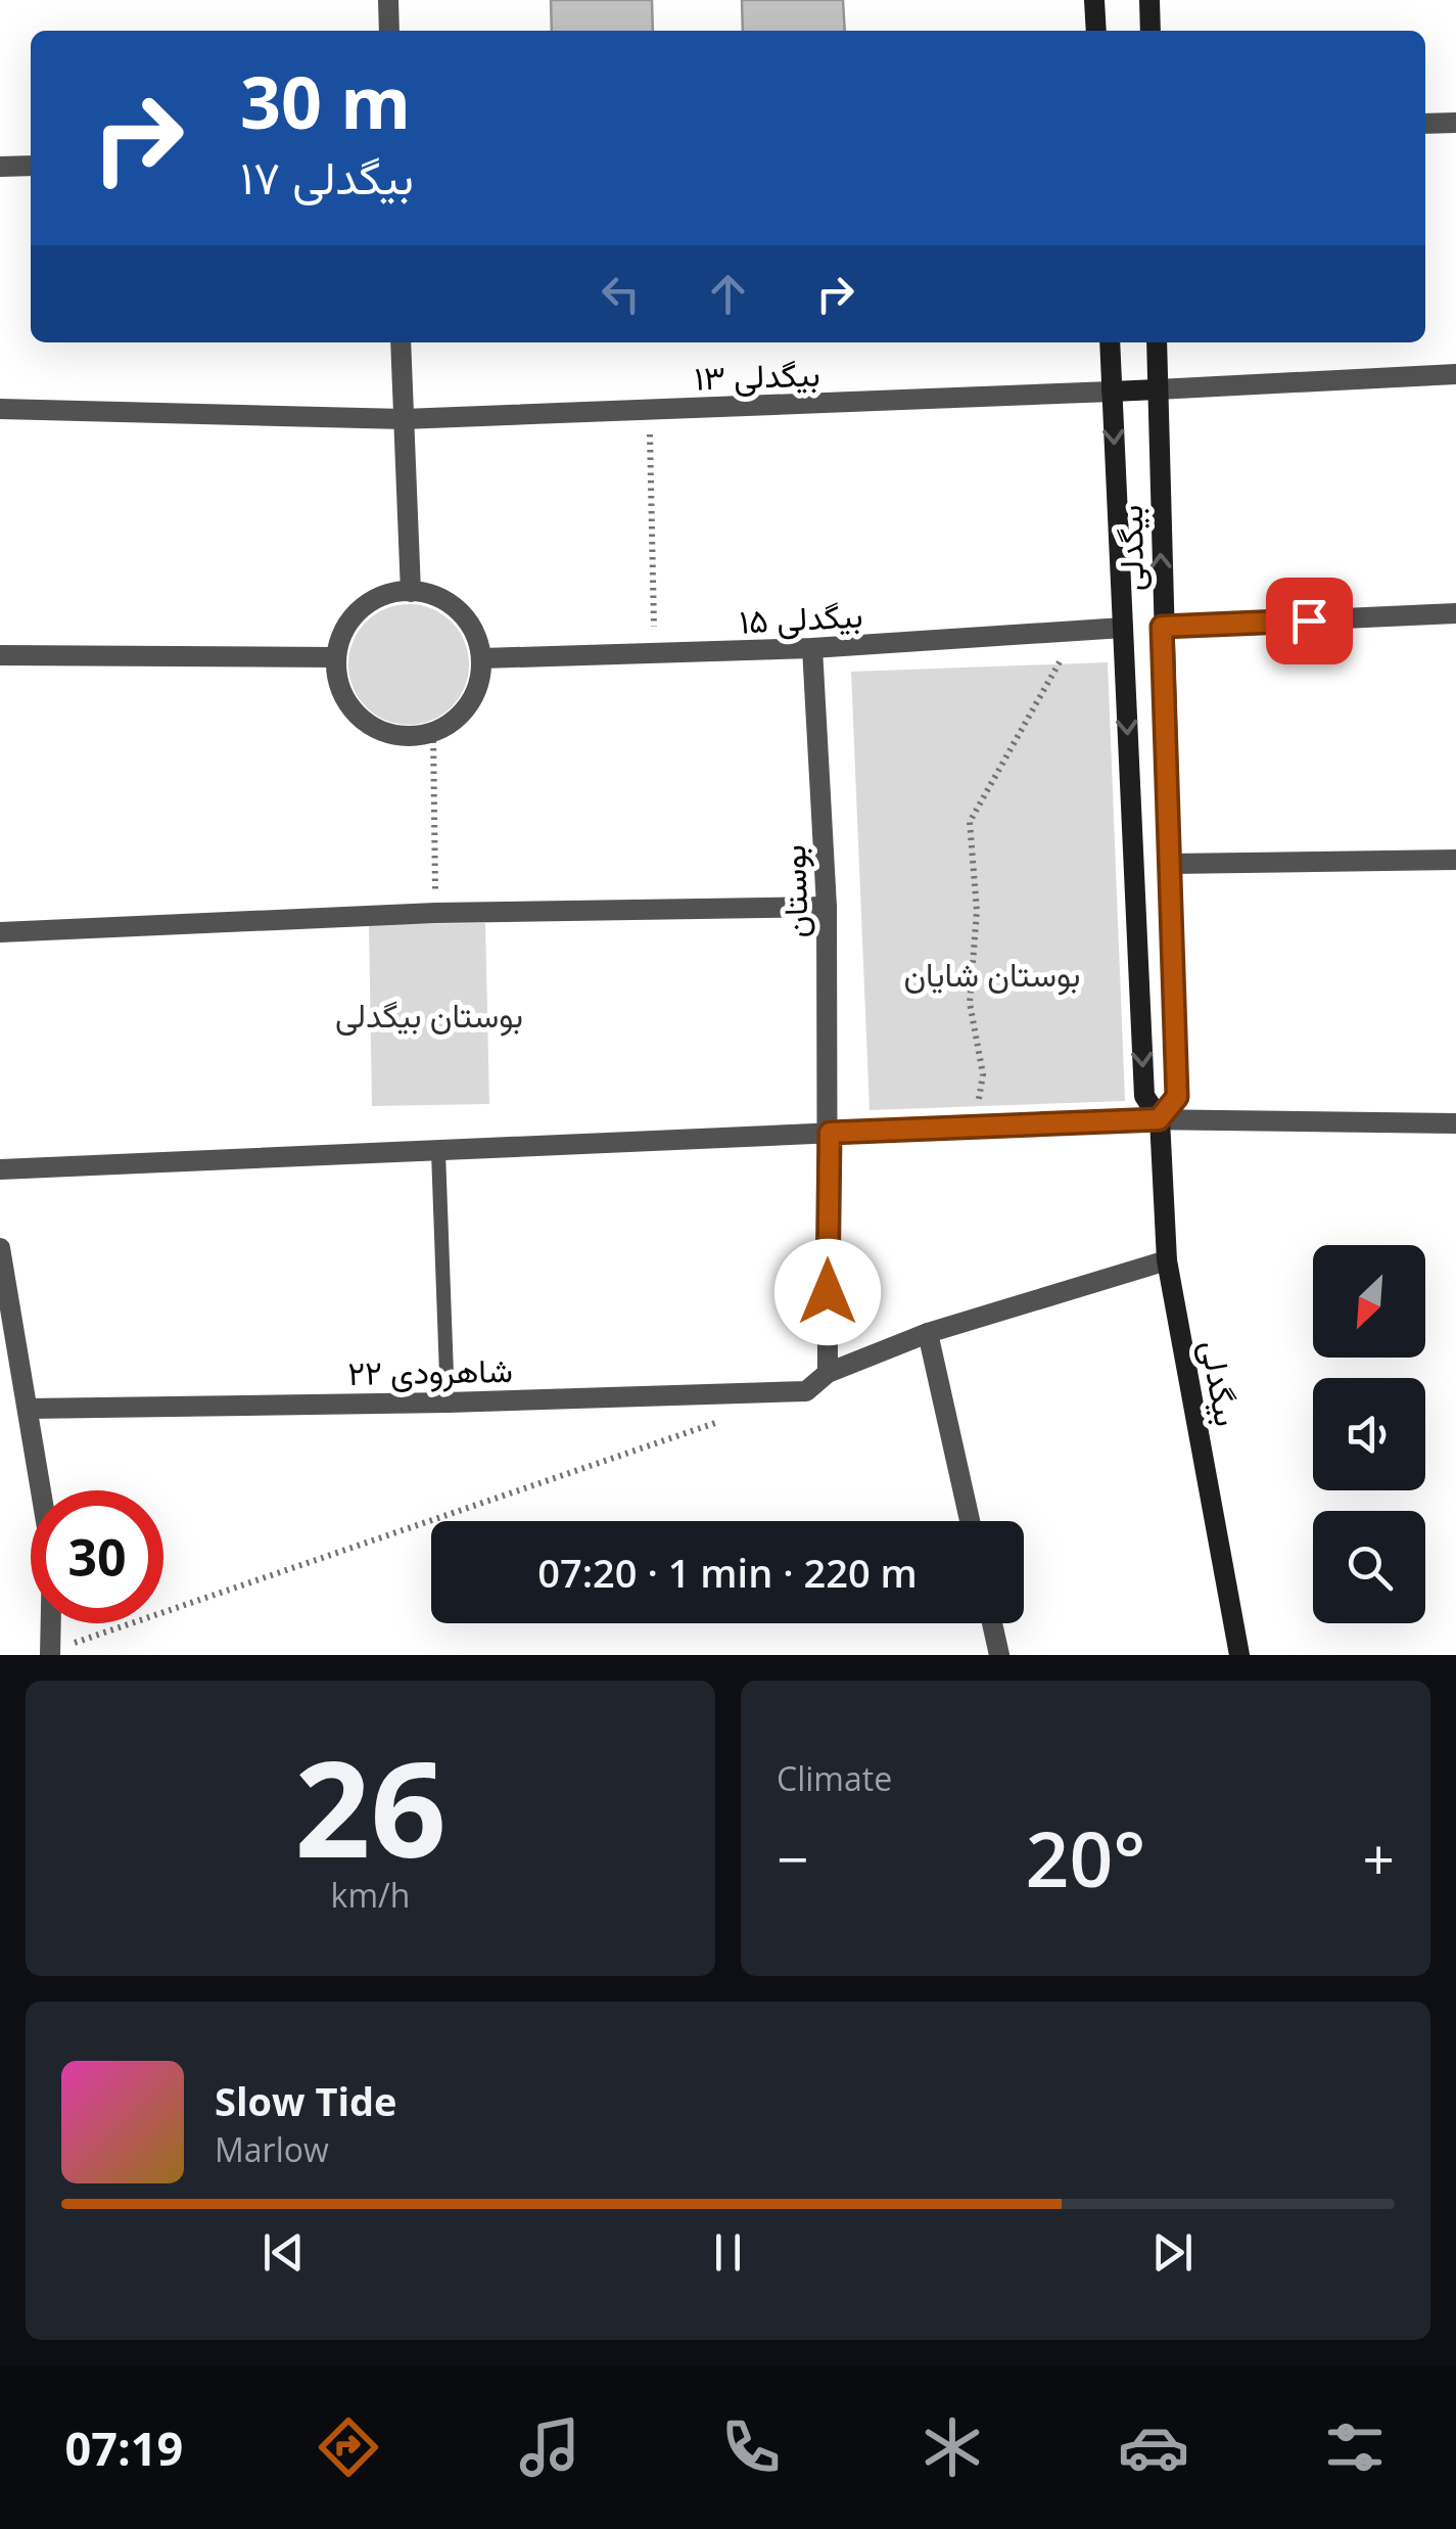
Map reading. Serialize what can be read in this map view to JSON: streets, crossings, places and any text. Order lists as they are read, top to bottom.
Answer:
{
  "streets": {
    "main road": ["بیگدلی"],
    "street": [
      "بیگدلی ۱۳",
      "بیگدلی ۱۵",
      "بوستان",
      "شاهرودی ۲۲"
    ]
  },
  "crossings": [
    ["بیگدلی ۱۳", "بیگدلی"],
    ["بیگدلی", "بیگدلی ۱۵"],
    ["بیگدلی", "شاهرودی ۲۲"],
    ["بیگدلی ۱۵", "بوستان"],
    ["بوستان", "شاهرودی ۲۲"]
  ],
  "parks": ["بوستان شایان", "بوستان بیگدلی"],
  "north": "bottom left",
  "page": {
    "turn": ["30 m", "بیگدلی ۱۷"],
    "limit": "30",
    "trip": "07:20 · 1 min · 220 m",
    "tile": [
      ["26", "km/h"],
      "Climate"
    ],
    "heat": ["−", "20°", "+"],
    "song": ["Slow Tide", "Marlow"],
    "tabs": "07:19"
  }
}
